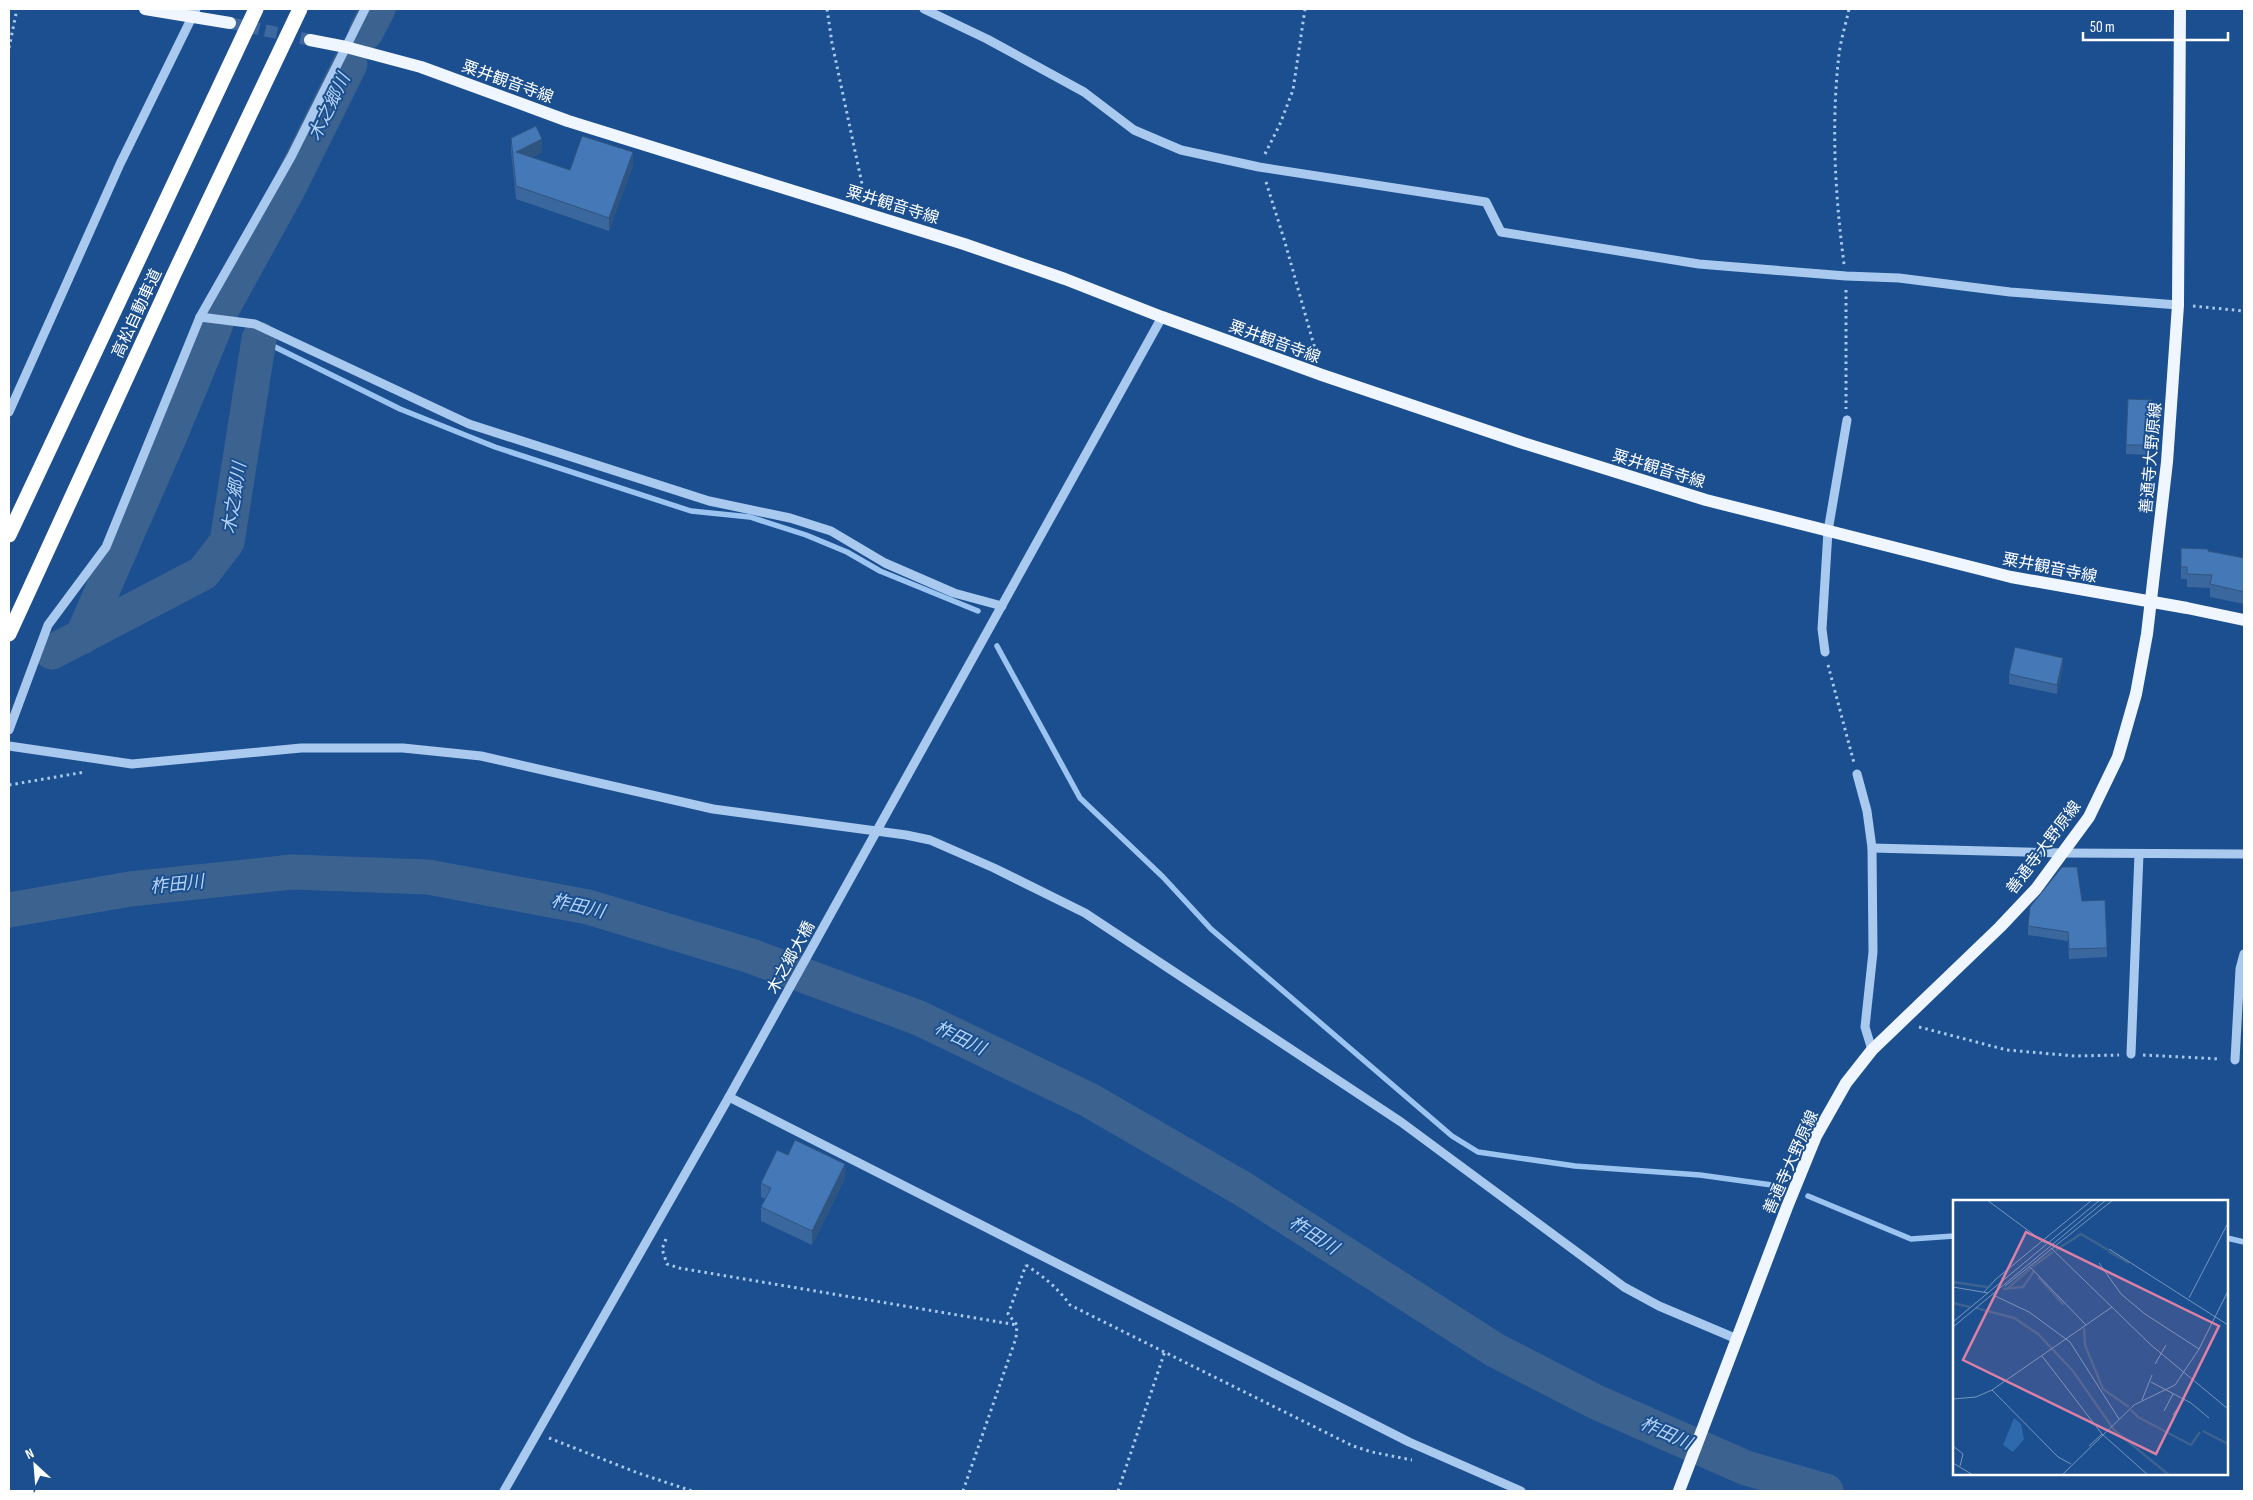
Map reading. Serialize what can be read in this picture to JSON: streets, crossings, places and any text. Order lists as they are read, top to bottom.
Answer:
{
  "streets": {
    "highway": ["高松自動車道"],
    "main road": ["粟井観音寺線", "善通寺大野原線"],
    "street": ["木之郷大橋"]
  },
  "crossings": [
    ["粟井観音寺線", "善通寺大野原線"],
    ["粟井観音寺線", "木之郷大橋"]
  ],
  "water": ["木之郷川", "柞田川"],
  "scale_bar": "50 m",
  "north": "top left"
}
